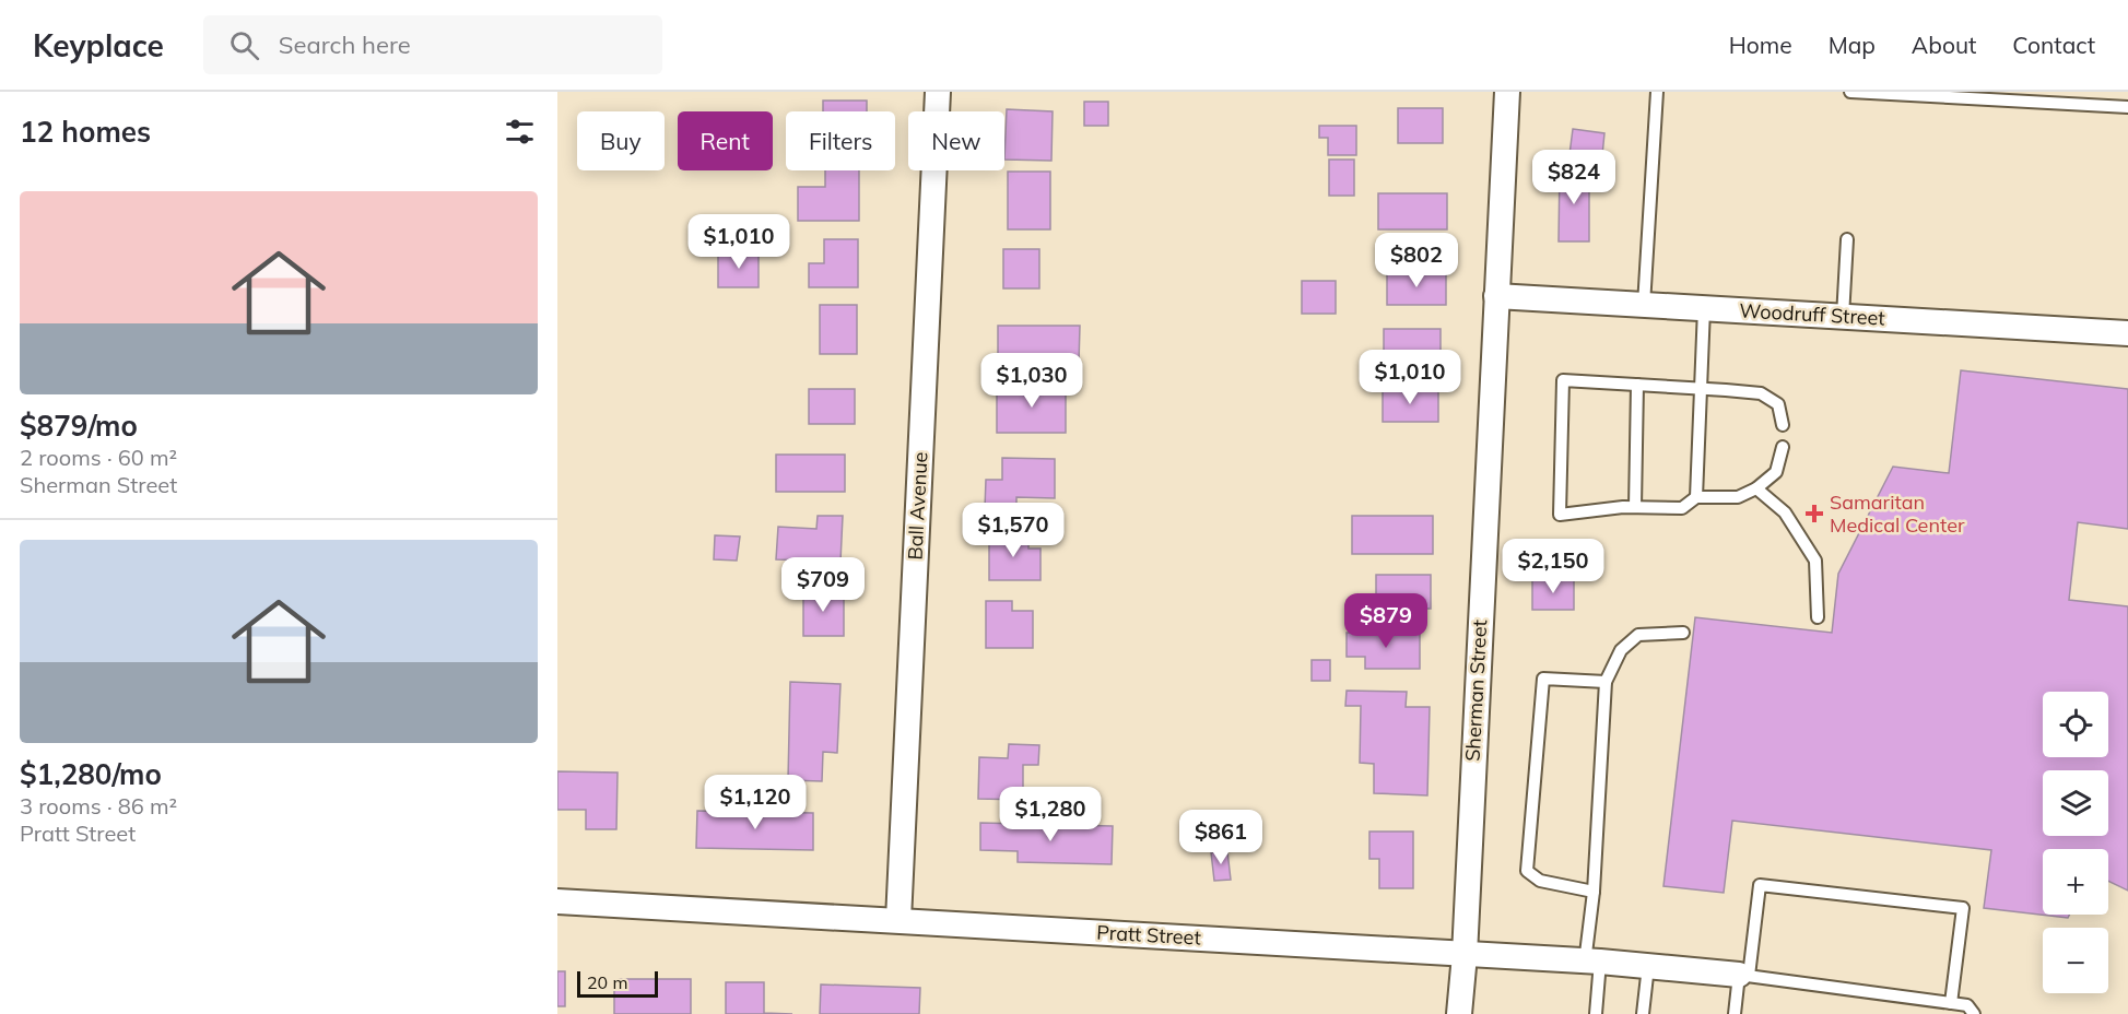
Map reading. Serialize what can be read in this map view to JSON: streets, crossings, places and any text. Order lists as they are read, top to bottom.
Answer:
{
  "streets": {
    "street": [
      "Woodruff Street",
      "Ball Avenue",
      "Sherman Street",
      "Pratt Street"
    ]
  },
  "crossings": [
    ["Woodruff Street", "Sherman Street"],
    ["Ball Avenue", "Pratt Street"],
    ["Sherman Street", "Pratt Street"]
  ],
  "places": {
    "health": ["Samaritan Medical Center"]
  },
  "scale_bar": "20 m",
  "page": {
    "header": "Keyplace",
    "search": "Search here",
    "nav": [
      "Home",
      "Map",
      "About",
      "Contact"
    ],
    "heading": "12 homes",
    "chip": [
      "Buy",
      "Rent",
      "Filters",
      "New"
    ],
    "price": [
      "$824",
      "$1,010",
      "$802",
      "$1,010",
      "$1,030",
      "$1,570",
      "$2,150",
      "$709",
      "$879",
      "$1,120",
      "$1,280",
      "$861"
    ],
    "list": [
      {
        "name": "$879/mo",
        "note": "2 rooms · 60 m² · Sherman Street"
      },
      {
        "name": "$1,280/mo",
        "note": "3 rooms · 86 m² · Pratt Street"
      }
    ],
    "map_buttons": ["+", "−"],
    "scale": "20 m"
  }
}
